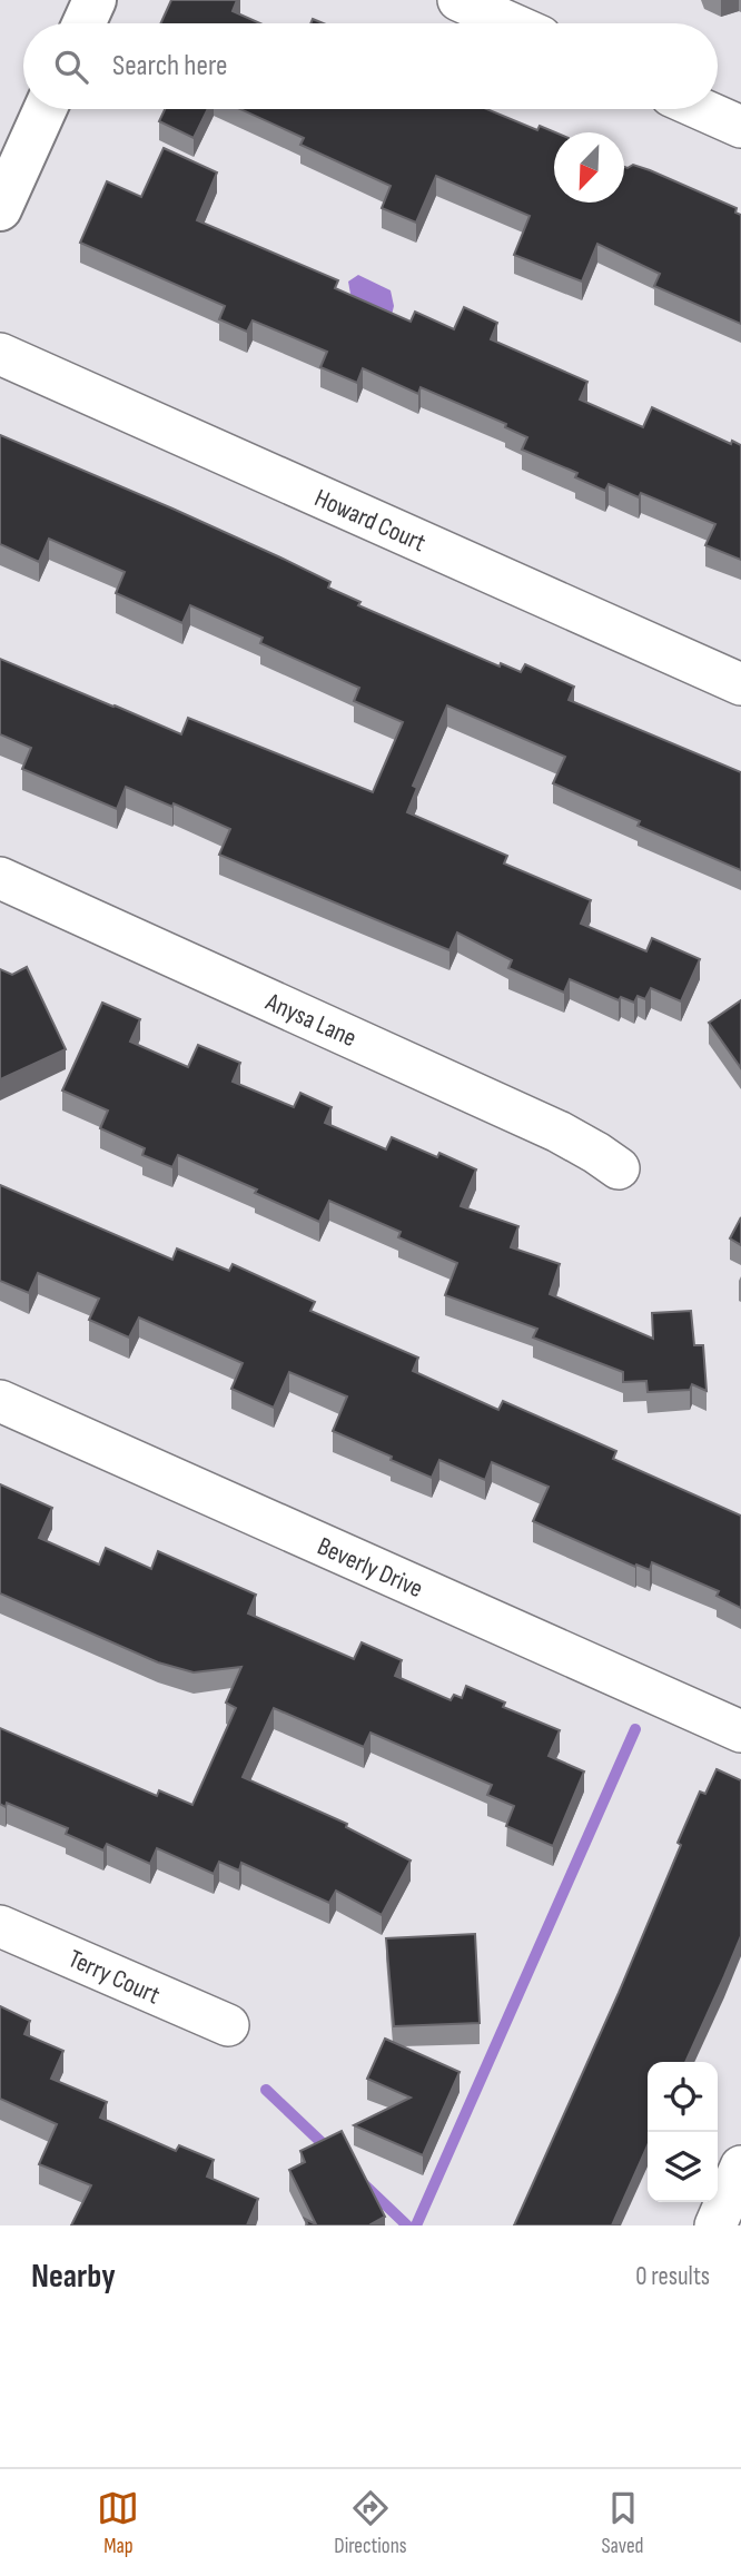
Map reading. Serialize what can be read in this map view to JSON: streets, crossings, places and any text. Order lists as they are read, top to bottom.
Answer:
{
  "streets": {
    "street": [
      "Howard Court",
      "Anysa Lane",
      "Beverly Drive",
      "Terry Court"
    ]
  },
  "north": "bottom left",
  "page": {
    "search": "Search here",
    "heading": ["Nearby", "0 results"],
    "nav": ["Map", "Directions", "Saved"]
  }
}
